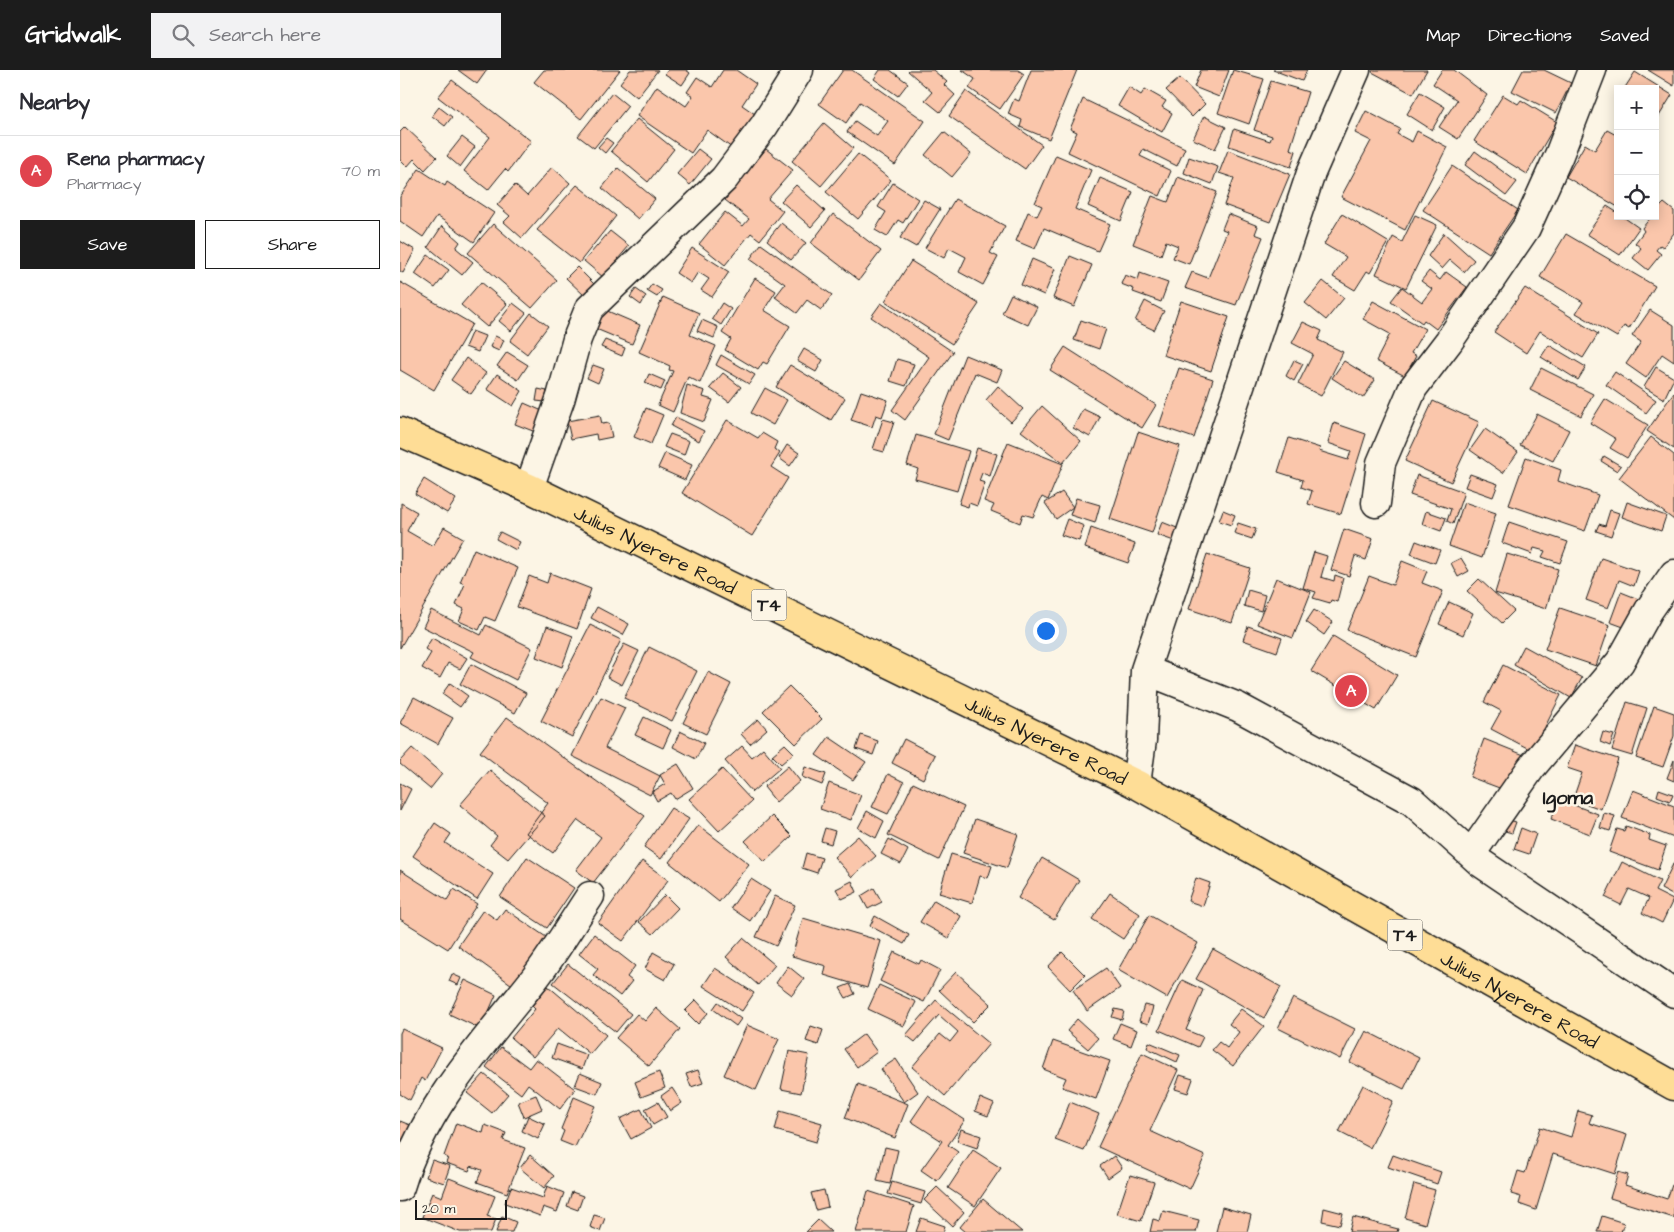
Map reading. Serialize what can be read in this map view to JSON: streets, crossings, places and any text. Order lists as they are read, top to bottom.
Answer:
{
  "streets": {
    "highway": ["Julius Nyerere Road", "T4"]
  },
  "districts": ["Igoma"],
  "scale_bar": "20 m",
  "page": {
    "header": "Gridwalk",
    "search": "Search here",
    "nav": ["Map", "Directions", "Saved"],
    "heading": "Nearby",
    "map_buttons": ["+", "−"],
    "list": [
      {
        "mark": "A",
        "name": "Rena pharmacy",
        "note": "Pharmacy",
        "value": "70 m"
      }
    ],
    "buttons": ["Save", "Share"],
    "pins": "A",
    "scale": "20 m"
  }
}
